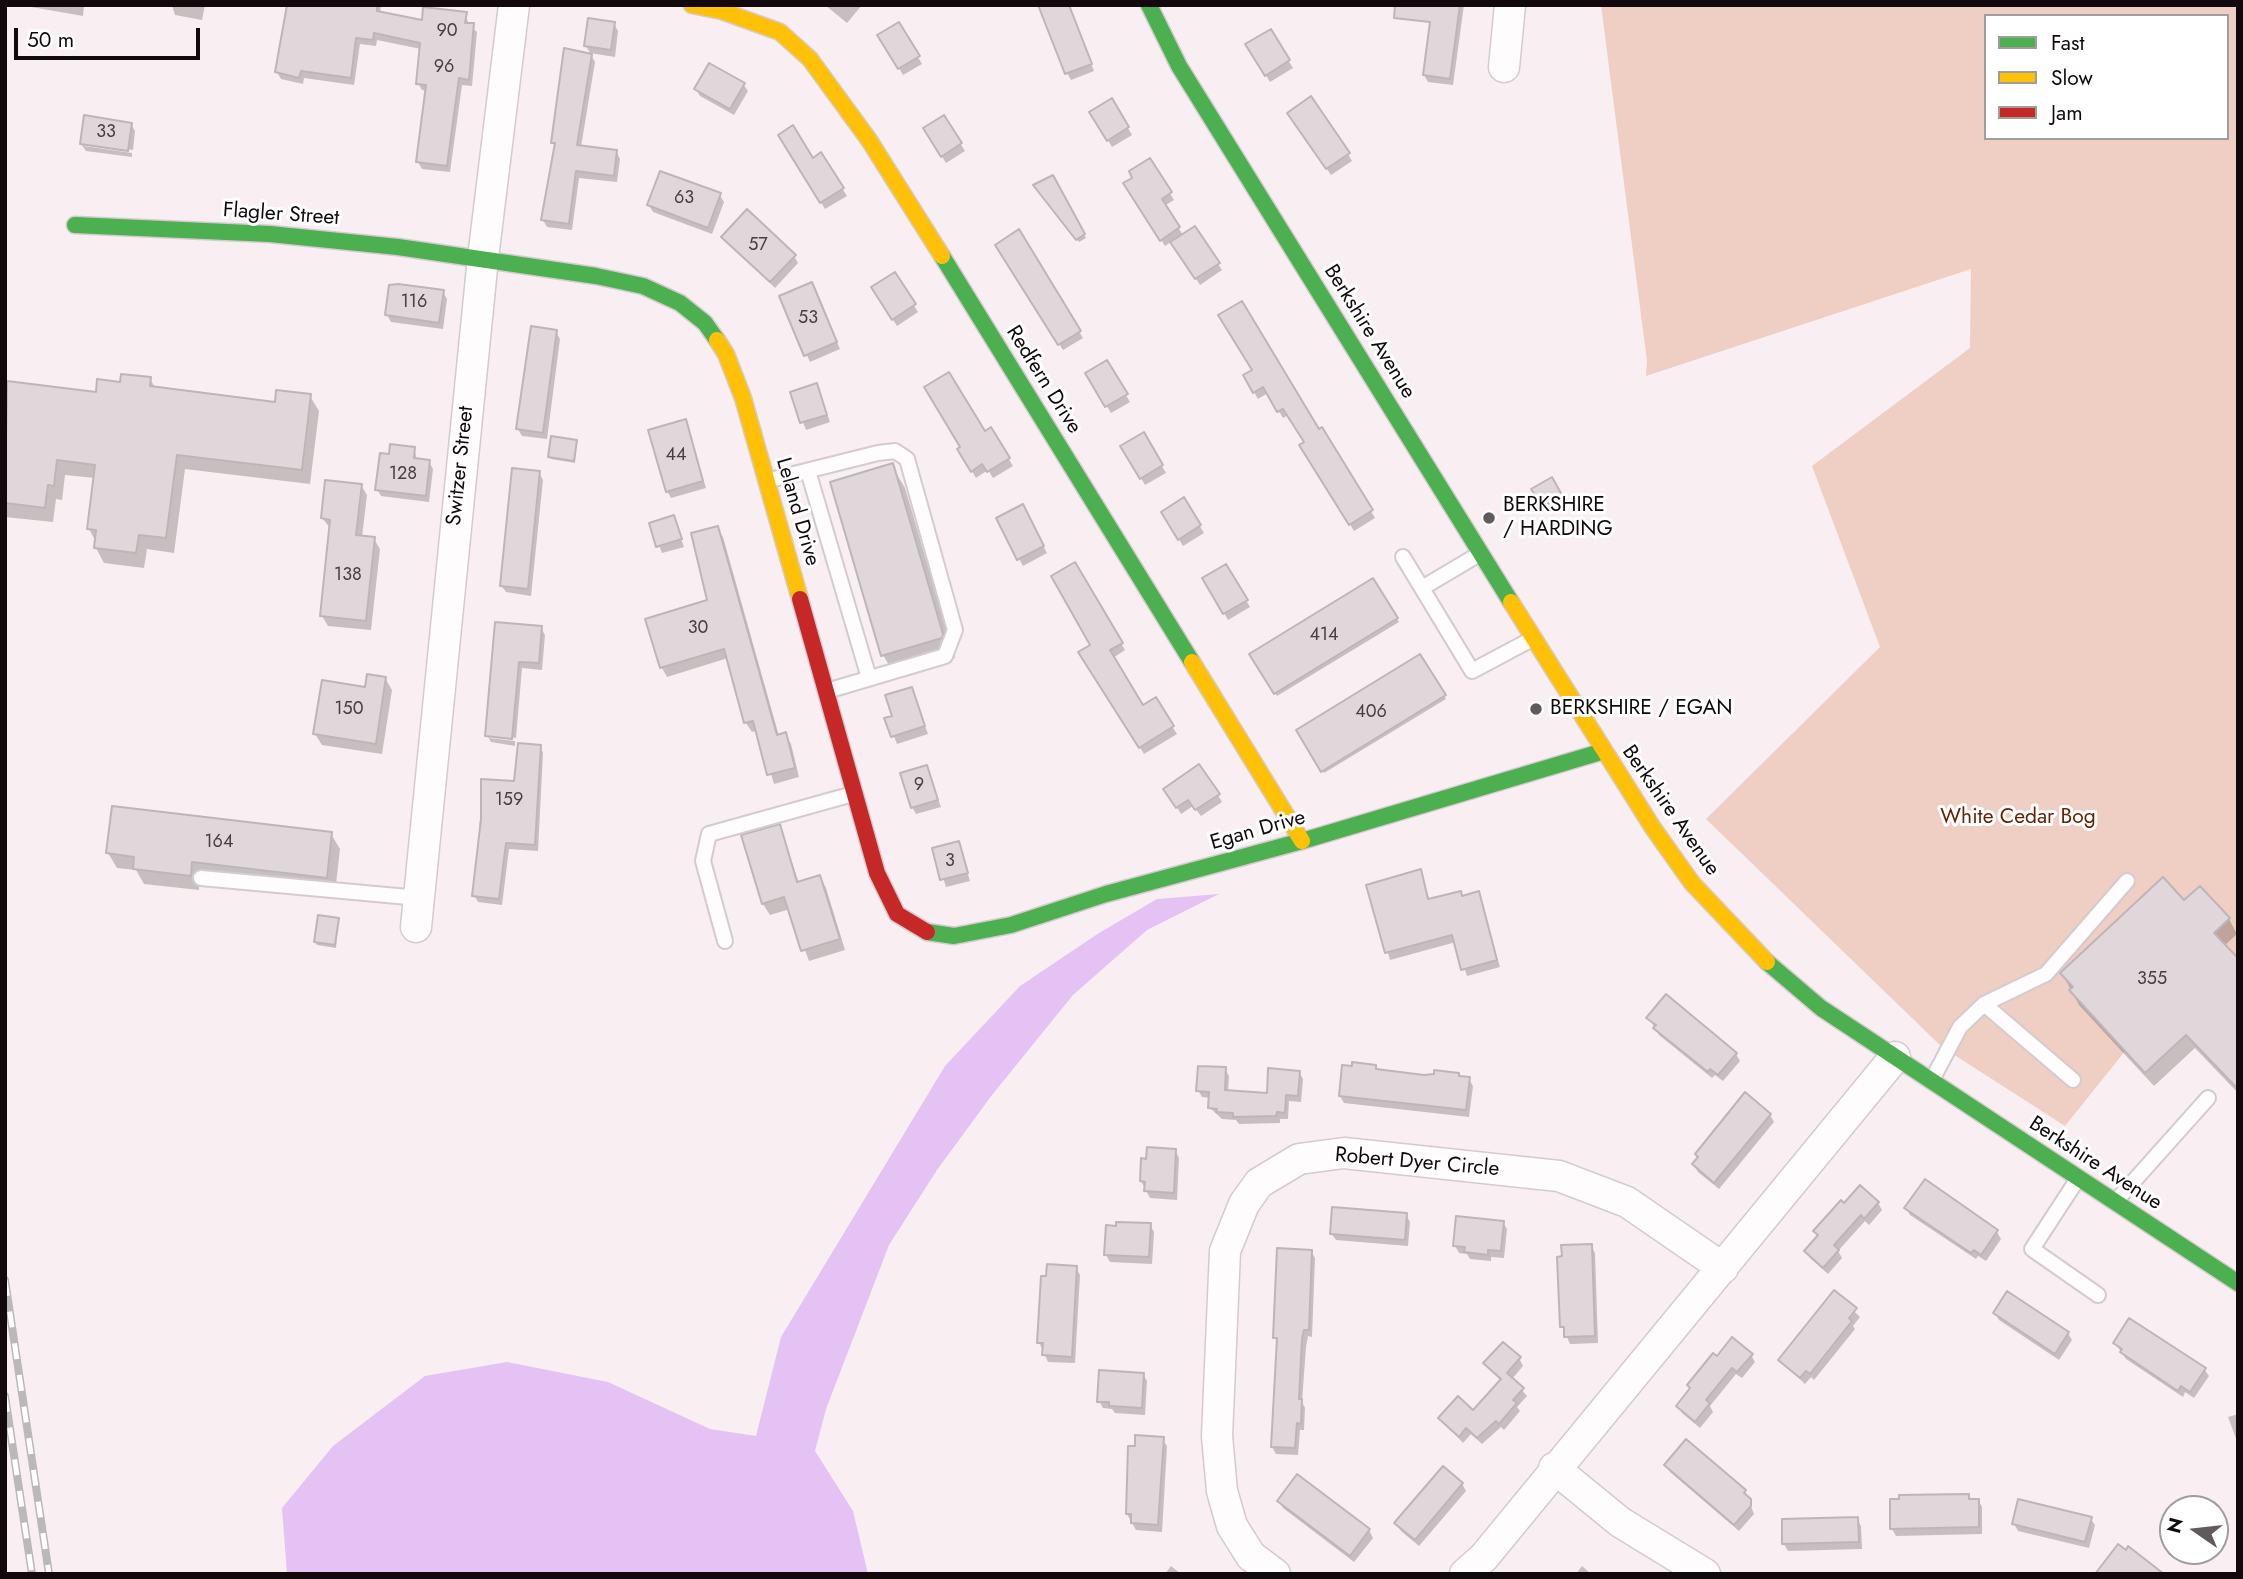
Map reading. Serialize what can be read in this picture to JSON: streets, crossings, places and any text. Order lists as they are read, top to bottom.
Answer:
{
  "streets": {
    "street": [
      "Flagler Street",
      "Berkshire Avenue",
      "Redfern Drive",
      "Switzer Street",
      "Leland Drive",
      "Egan Drive",
      "Robert Dyer Circle"
    ]
  },
  "crossings": [
    ["Flagler Street", "Switzer Street"],
    ["Flagler Street", "Leland Drive"],
    ["Berkshire Avenue", "Egan Drive"],
    ["Redfern Drive", "Egan Drive"],
    ["Switzer Street", "Leland Drive"],
    ["Leland Drive", "Egan Drive"]
  ],
  "parks": ["White Cedar Bog"],
  "places": ["BERKSHIRE / HARDING", "BERKSHIRE / EGAN"],
  "house_numbers": [
    "90",
    "96",
    "33",
    "63",
    "57",
    "116",
    "53",
    "44",
    "128",
    "138",
    "30",
    "414",
    "150",
    "406",
    "9",
    "159",
    "164",
    "3",
    "355"
  ],
  "legend": ["Fast", "Slow", "Jam"],
  "scale_bar": "50 m",
  "north": "left"
}
